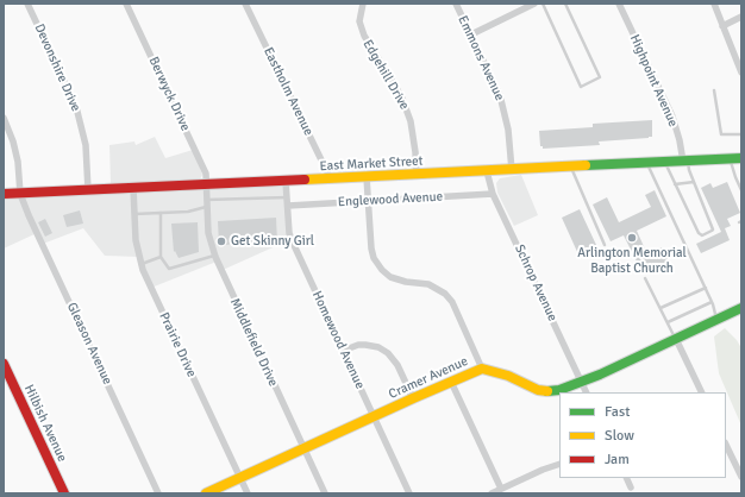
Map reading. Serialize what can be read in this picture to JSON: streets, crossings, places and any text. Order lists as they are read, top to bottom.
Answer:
{
  "streets": {
    "main road": ["East Market Street", "Cramer Avenue", "Hilbish Avenue"],
    "street": [
      "Emmons Avenue",
      "Devonshire Drive",
      "Edgehill Drive",
      "Highpoint Avenue",
      "Eastholm Avenue",
      "Berwyck Drive",
      "Englewood Avenue",
      "Schrop Avenue",
      "Homewood Avenue",
      "Middlefield Drive",
      "Gleason Avenue",
      "Prairie Drive"
    ]
  },
  "crossings": [
    ["Emmons Avenue", "East Market Street"],
    ["Devonshire Drive", "East Market Street"],
    ["Edgehill Drive", "East Market Street"],
    ["Highpoint Avenue", "East Market Street"],
    ["Eastholm Avenue", "East Market Street"],
    ["Berwyck Drive", "East Market Street"],
    ["Berwyck Drive", "Middlefield Drive"],
    ["East Market Street", "Schrop Avenue"],
    ["East Market Street", "Homewood Avenue"],
    ["East Market Street", "Middlefield Drive"],
    ["East Market Street", "Gleason Avenue"],
    ["East Market Street", "Prairie Drive"],
    ["Englewood Avenue", "Schrop Avenue"],
    ["Englewood Avenue", "Homewood Avenue"],
    ["Schrop Avenue", "Cramer Avenue"],
    ["Homewood Avenue", "Cramer Avenue"],
    ["Middlefield Drive", "Cramer Avenue"],
    ["Prairie Drive", "Cramer Avenue"]
  ],
  "places": ["Arlington Memorial Baptist Church", "Get Skinny Girl"],
  "legend": ["Fast", "Slow", "Jam"]
}
